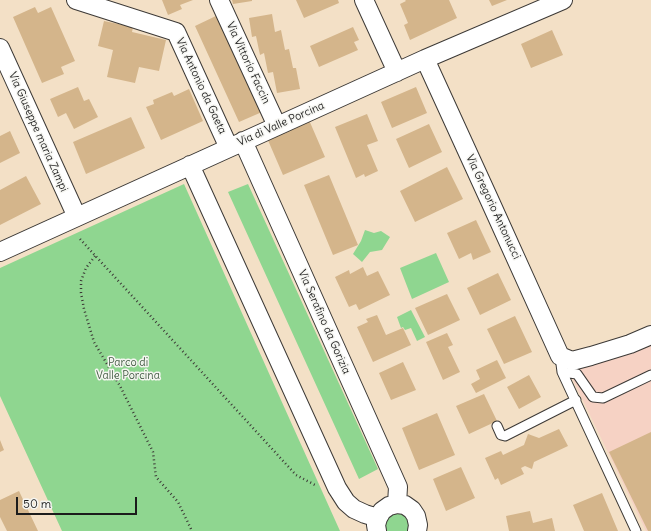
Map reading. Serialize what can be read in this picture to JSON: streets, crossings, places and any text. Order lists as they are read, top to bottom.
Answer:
{
  "streets": {
    "street": [
      "Via Vittorio Faccin",
      "Via Antonio da Gaeta",
      "Via di Valle Porcina",
      "Via Giuseppe maria Zampi",
      "Via Gregorio Antonucci",
      "Via Serafino da Gorizia"
    ]
  },
  "crossings": [
    ["Via Vittorio Faccin", "Via di Valle Porcina"],
    ["Via Antonio da Gaeta", "Via di Valle Porcina"],
    ["Via Antonio da Gaeta", "Via Serafino da Gorizia"],
    ["Via di Valle Porcina", "Via Giuseppe maria Zampi"],
    ["Via di Valle Porcina", "Via Gregorio Antonucci"],
    ["Via di Valle Porcina", "Via Serafino da Gorizia"]
  ],
  "parks": ["Parco di Valle Porcina"],
  "scale_bar": "50 m"
}
